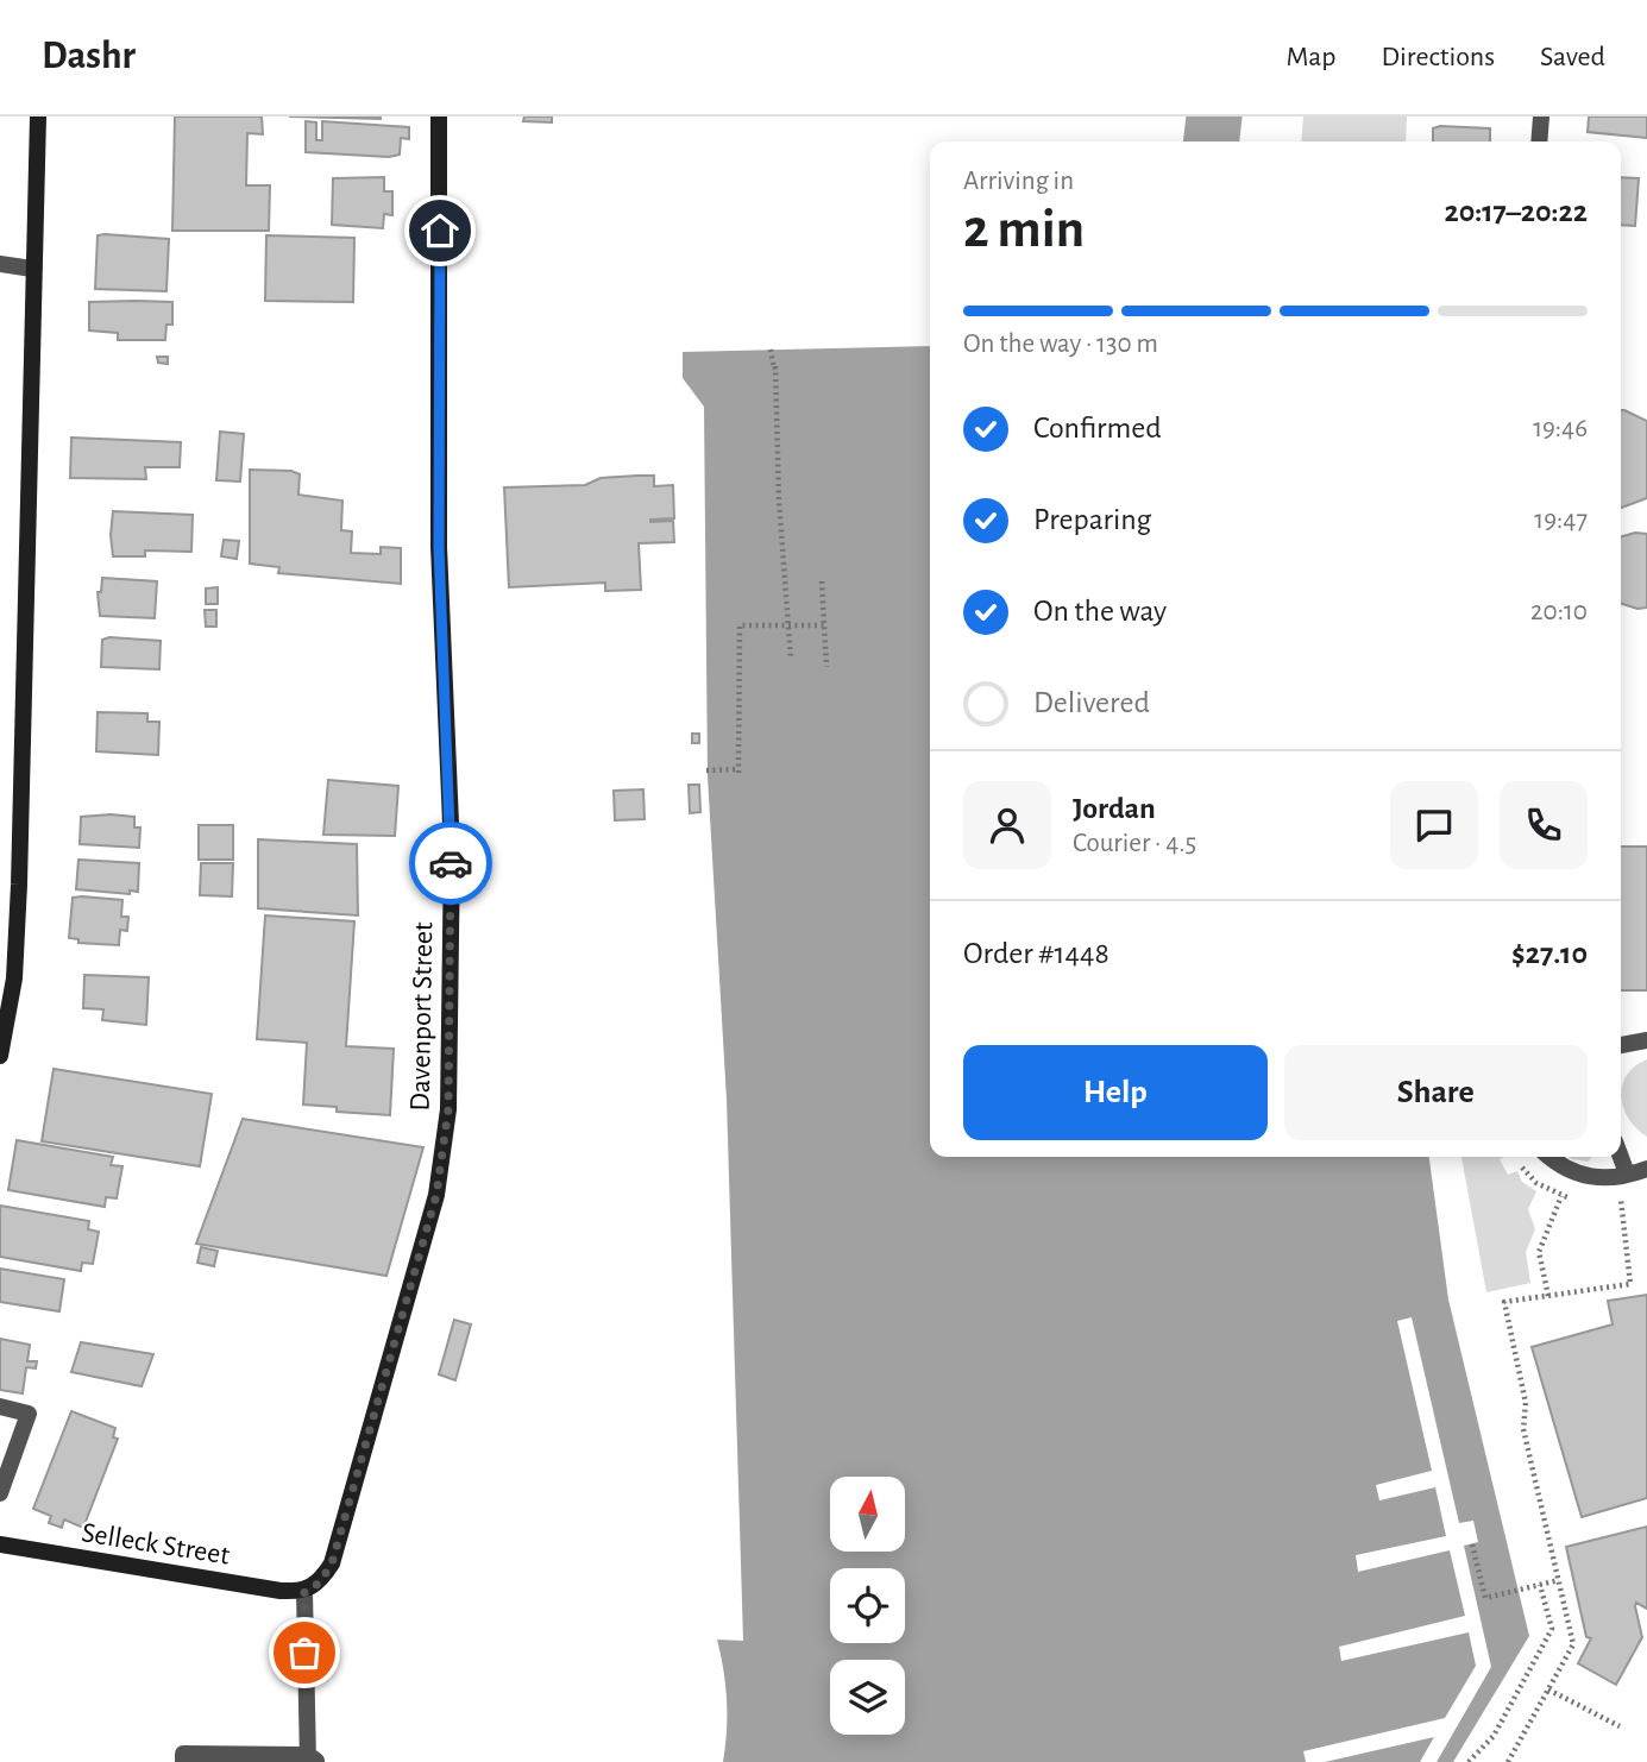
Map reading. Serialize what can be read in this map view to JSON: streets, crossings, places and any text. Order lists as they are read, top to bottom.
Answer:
{
  "streets": {
    "main road": ["Davenport Street", "Selleck Street"]
  },
  "crossings": [
    ["Davenport Street", "Selleck Street"]
  ],
  "north": "top",
  "page": {
    "header": "Dashr",
    "nav": ["Map", "Directions", "Saved"],
    "heading": ["2 min", "Arriving in", "20:17–20:22"],
    "panel": [
      "Jordan",
      "Courier · 4.5",
      "Order #1448",
      "$27.10"
    ],
    "bar": "On the way · 130 m",
    "list": [
      ["Confirmed", "19:46"],
      ["Preparing", "19:47"],
      ["On the way", "20:10"],
      "Delivered"
    ],
    "buttons": ["Help", "Share"]
  }
}
